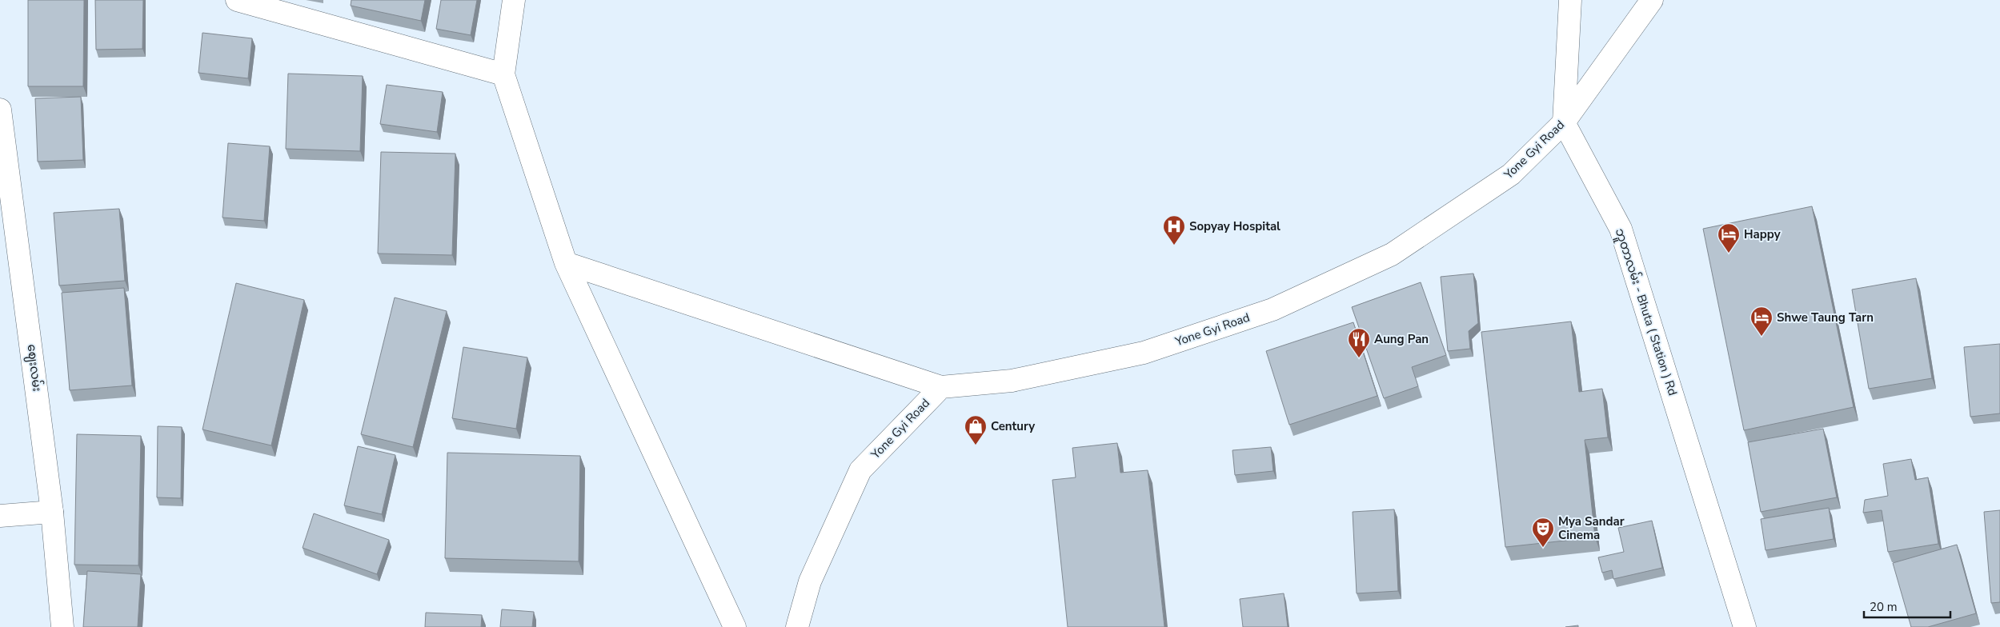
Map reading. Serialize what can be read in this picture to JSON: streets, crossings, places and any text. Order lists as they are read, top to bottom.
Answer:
{
  "streets": {
    "street": ["Yone Gyi Road", "ဘူတာလမ်း - Bhuta ( Station ) Rd", "ဈေးလမ်း"]
  },
  "crossings": [
    ["Yone Gyi Road", "ဘူတာလမ်း - Bhuta ( Station ) Rd"]
  ],
  "places": {
    "hospital": ["Sopyay Hospital"],
    "hotel": ["Happy", "Shwe Taung Tarn"],
    "restaurant": ["Aung Pan"],
    "shop": ["Century"],
    "theatre": ["Mya Sandar Cinema"]
  },
  "scale_bar": "20 m"
}
